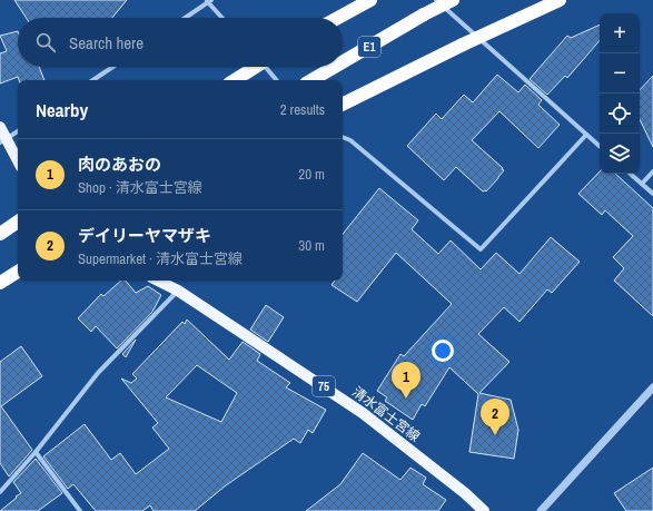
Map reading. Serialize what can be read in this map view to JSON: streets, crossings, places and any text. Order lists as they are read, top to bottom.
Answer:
{
  "streets": {
    "highway": ["E1"],
    "main road": ["75", "清水富士宮線"]
  },
  "page": {
    "map_buttons": ["+", "−"],
    "search": "Search here",
    "heading": ["Nearby", "2 results"],
    "list": [
      {
        "mark": "1",
        "name": "肉のあおの",
        "note": "Shop · 清水富士宮線",
        "value": "20 m"
      },
      {
        "mark": "2",
        "name": "デイリーヤマザキ",
        "note": "Supermarket · 清水富士宮線",
        "value": "30 m"
      }
    ],
    "pins": ["1", "2"]
  }
}
